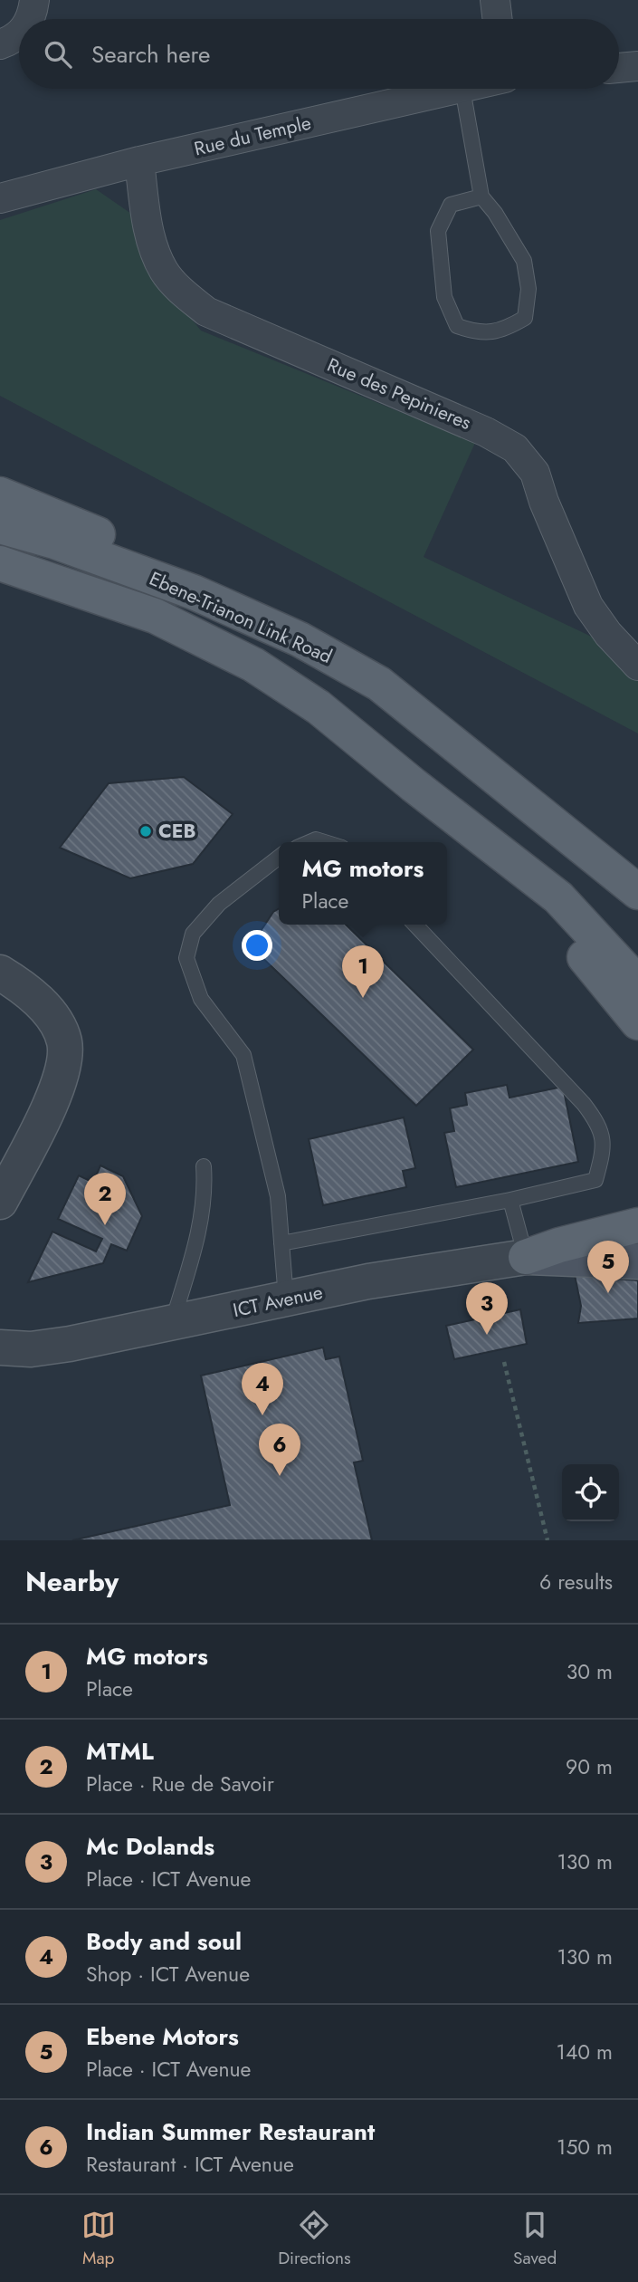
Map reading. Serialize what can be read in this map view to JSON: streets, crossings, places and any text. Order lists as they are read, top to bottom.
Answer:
{
  "streets": {
    "main road": ["Ebene-Trianon Link Road"],
    "street": ["Rue du Temple", "Rue des Pepinieres", "ICT Avenue"]
  },
  "crossings": [
    ["Rue du Temple", "Rue des Pepinieres"]
  ],
  "places": ["CEB"],
  "page": {
    "search": "Search here",
    "popup": ["MG motors", "Place"],
    "pins": [
      "1",
      "2",
      "5",
      "3",
      "4",
      "6"
    ],
    "heading": ["Nearby", "6 results"],
    "list": [
      {
        "mark": "1",
        "name": "MG motors",
        "note": "Place",
        "value": "30 m"
      },
      {
        "mark": "2",
        "name": "MTML",
        "note": "Place · Rue de Savoir",
        "value": "90 m"
      },
      {
        "mark": "3",
        "name": "Mc Dolands",
        "note": "Place · ICT Avenue",
        "value": "130 m"
      },
      {
        "mark": "4",
        "name": "Body and soul",
        "note": "Shop · ICT Avenue",
        "value": "130 m"
      },
      {
        "mark": "5",
        "name": "Ebene Motors",
        "note": "Place · ICT Avenue",
        "value": "140 m"
      },
      {
        "mark": "6",
        "name": "Indian Summer Restaurant",
        "note": "Restaurant · ICT Avenue",
        "value": "150 m"
      }
    ],
    "nav": ["Map", "Directions", "Saved"]
  }
}
